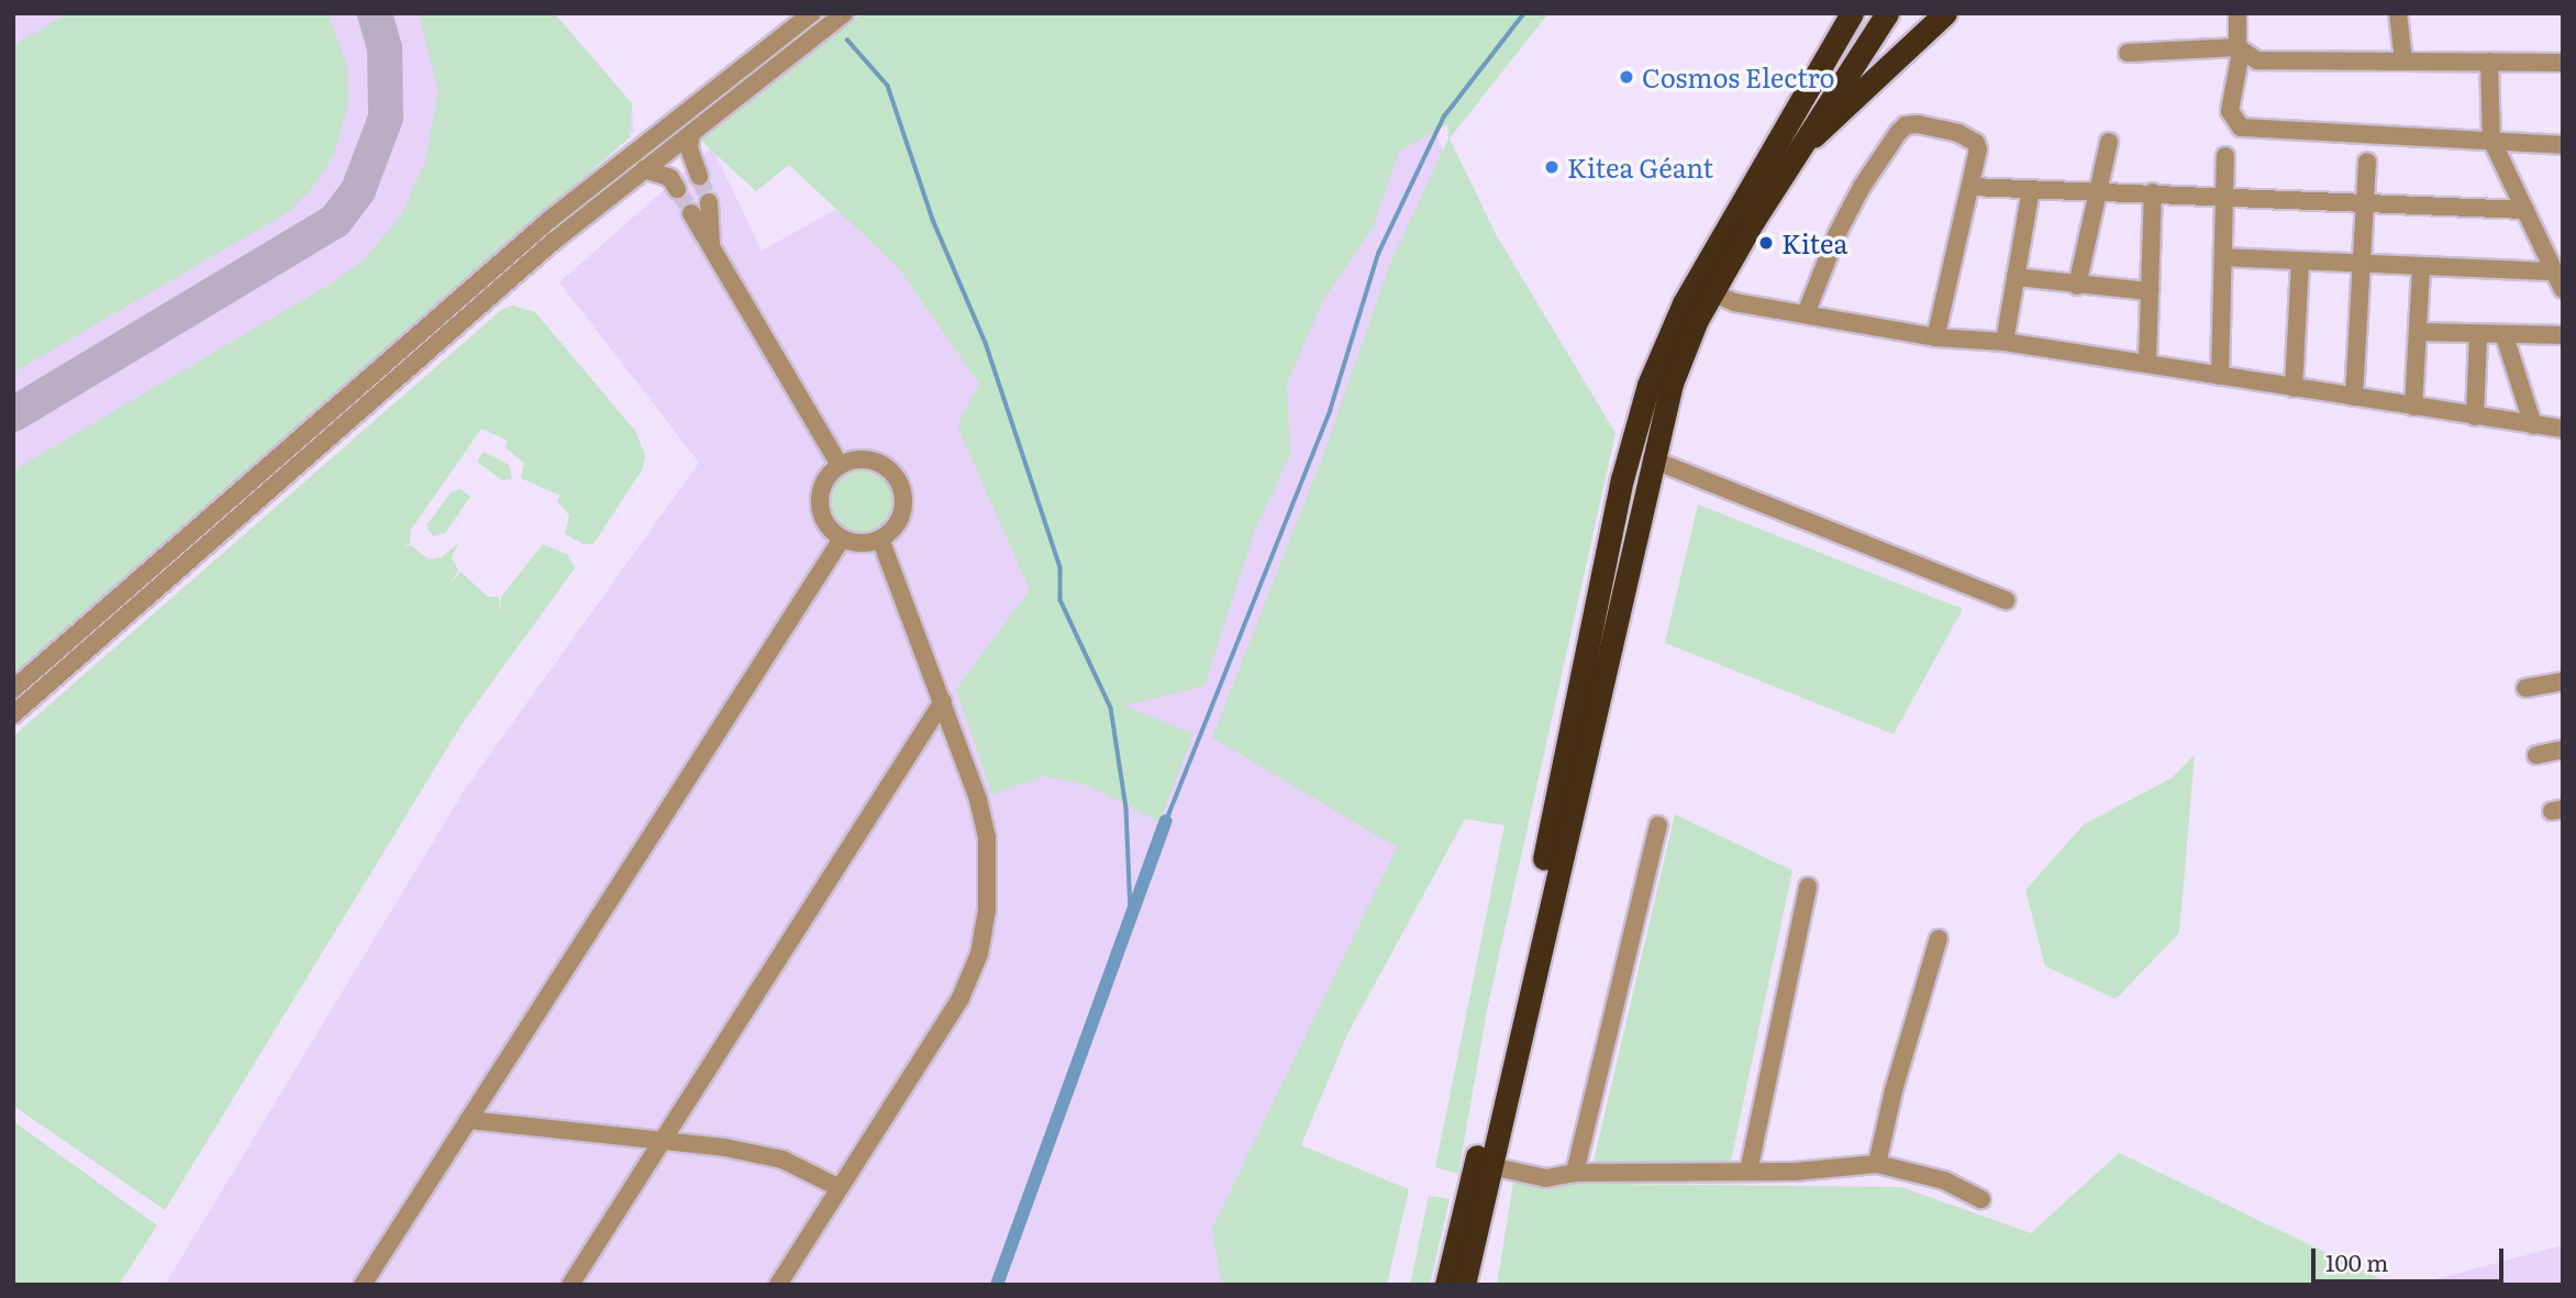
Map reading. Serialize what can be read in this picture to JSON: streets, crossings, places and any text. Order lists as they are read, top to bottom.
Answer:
{
  "places": ["Cosmos Electro", "Kitea Géant", "Kitea"],
  "scale_bar": "100 m"
}
